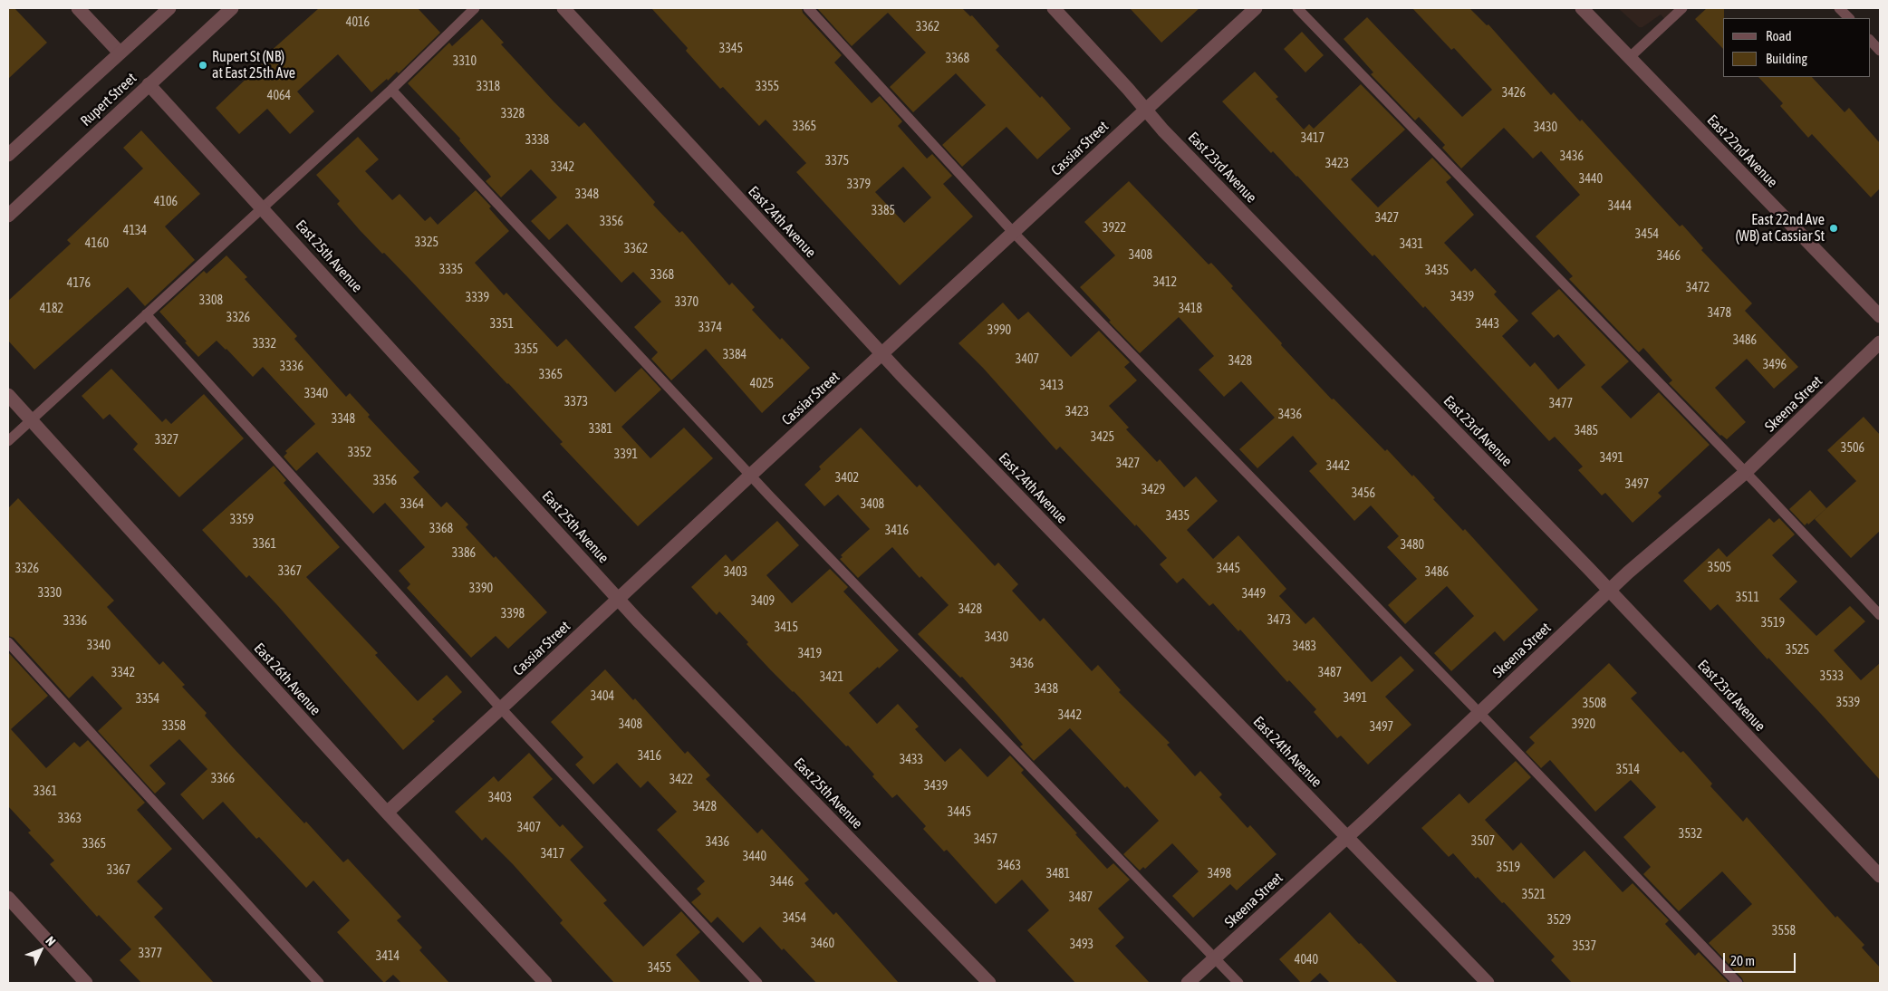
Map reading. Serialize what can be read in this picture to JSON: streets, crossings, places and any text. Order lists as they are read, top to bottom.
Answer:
{
  "streets": {
    "street": [
      "Rupert Street",
      "Cassiar Street",
      "East 22nd Avenue",
      "East 23rd Avenue",
      "East 24th Avenue",
      "East 25th Avenue",
      "Skeena Street",
      "East 26th Avenue"
    ]
  },
  "crossings": [
    ["Rupert Street", "East 25th Avenue"],
    ["Cassiar Street", "East 23rd Avenue"],
    ["Cassiar Street", "East 24th Avenue"],
    ["Cassiar Street", "East 25th Avenue"],
    ["Cassiar Street", "East 26th Avenue"],
    ["East 23rd Avenue", "Skeena Street"],
    ["East 24th Avenue", "Skeena Street"]
  ],
  "places": ["Rupert St (NB) at East 25th Ave", "East 22nd Ave (WB) at Cassiar St"],
  "house_numbers": [
    "4016",
    "3362",
    "3345",
    "3368",
    "3310",
    "3318",
    "3355",
    "3426",
    "4064",
    "3328",
    "3365",
    "3430",
    "3417",
    "3338",
    "3436",
    "3375",
    "3423",
    "3342",
    "3440",
    "3379",
    "3348",
    "4106",
    "3444",
    "3385",
    "3427",
    "3356",
    "3922",
    "4134",
    "3454",
    "3325",
    "4160",
    "3431",
    "3362",
    "3408",
    "3466",
    "3335",
    "3435",
    "3368",
    "3412",
    "4176",
    "3472",
    "3439",
    "3339",
    "3308",
    "3370",
    "4182",
    "3418",
    "3478",
    "3326",
    "3351",
    "3443",
    "3374",
    "3990",
    "3486",
    "3332",
    "3355",
    "3384",
    "3407",
    "3428",
    "3496",
    "3336",
    "3365",
    "4025",
    "3413",
    "3340",
    "3373",
    "3477",
    "3423",
    "3436",
    "3348",
    "3381",
    "3485",
    "3425",
    "3327",
    "3506",
    "3352",
    "3391",
    "3491",
    "3427",
    "3442",
    "3402",
    "3356",
    "3497",
    "3429",
    "3456",
    "3364",
    "3408",
    "3435",
    "3359",
    "3368",
    "3416",
    "3361",
    "3480",
    "3386",
    "3505",
    "3326",
    "3445",
    "3367",
    "3403",
    "3486",
    "3390",
    "3330",
    "3449",
    "3511",
    "3409",
    "3428",
    "3398",
    "3473",
    "3336",
    "3519",
    "3415",
    "3430",
    "3340",
    "3483",
    "3525",
    "3419",
    "3436",
    "3342",
    "3487",
    "3533",
    "3421",
    "3438",
    "3404",
    "3491",
    "3354",
    "3539",
    "3508",
    "3442",
    "3408",
    "3920",
    "3358",
    "3497",
    "3416",
    "3433",
    "3514",
    "3366",
    "3422",
    "3439",
    "3361",
    "3403",
    "3428",
    "3445",
    "3363",
    "3407",
    "3532",
    "3457",
    "3507",
    "3436",
    "3365",
    "3417",
    "3440",
    "3463",
    "3519",
    "3367",
    "3481",
    "3498",
    "3446",
    "3521",
    "3487",
    "3454",
    "3529",
    "3558",
    "3460",
    "3493",
    "3537",
    "3377",
    "3414",
    "4040",
    "3455"
  ],
  "legend": ["Road", "Building"],
  "scale_bar": "20 m",
  "north": "top right"
}
